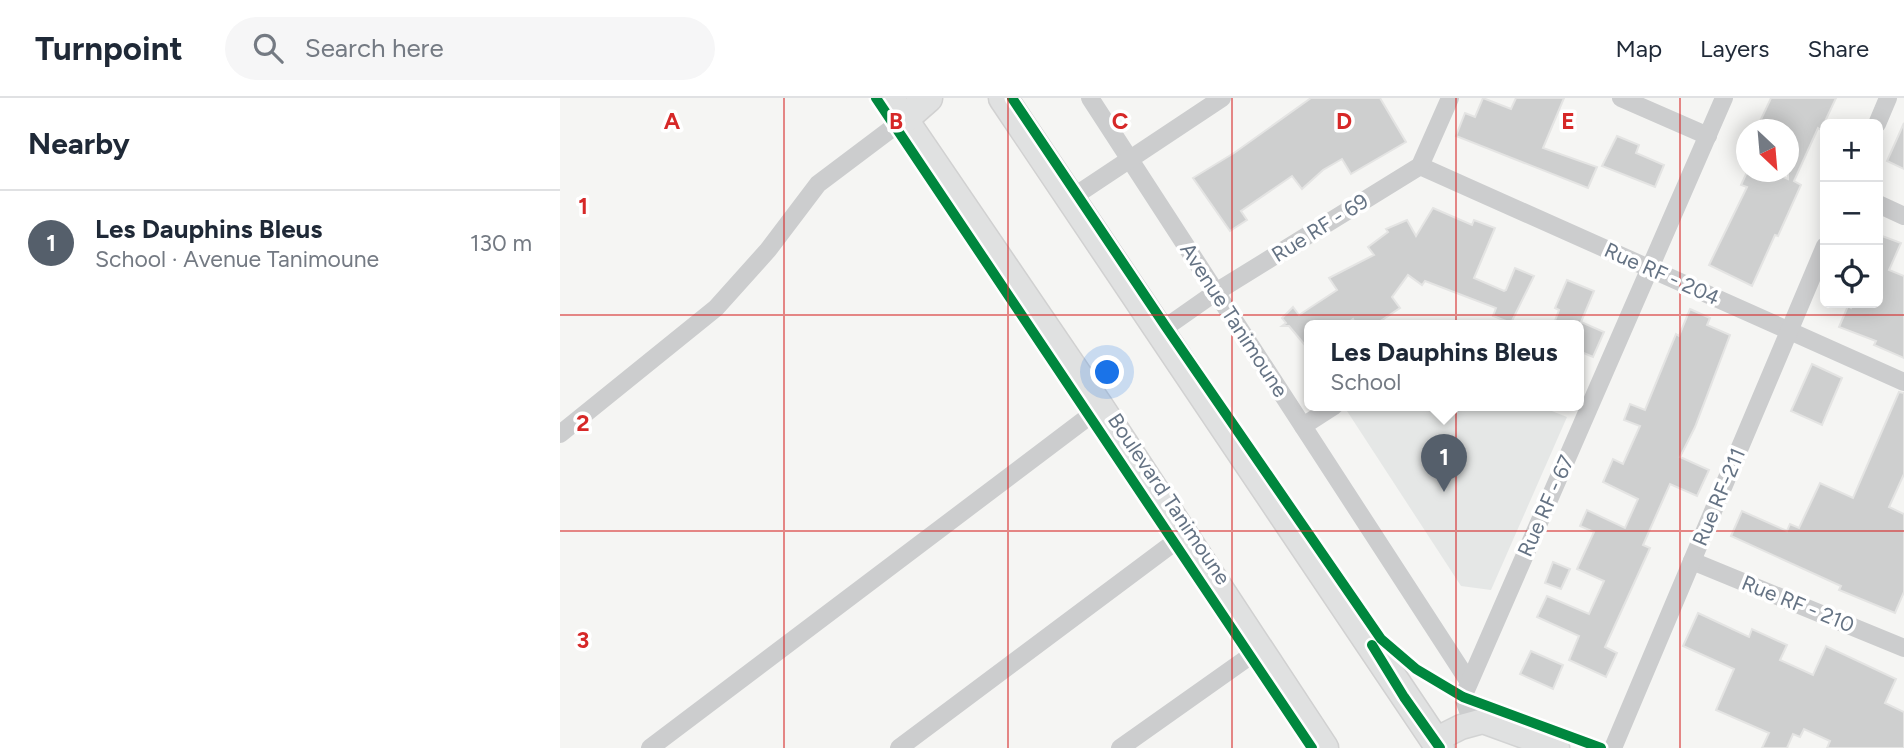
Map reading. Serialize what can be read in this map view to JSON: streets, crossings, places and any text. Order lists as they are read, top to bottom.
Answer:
{
  "streets": {
    "main road": ["Boulevard Tanimoune"],
    "street": [
      "Rue RF - 69",
      "Rue RF - 204",
      "Avenue Tanimoune",
      "Rue RF-211",
      "Rue RF - 67",
      "Rue RF - 210"
    ]
  },
  "crossings": [
    ["Rue RF - 69", "Rue RF - 204"],
    ["Rue RF - 69", "Avenue Tanimoune"],
    ["Rue RF - 204", "Rue RF-211"],
    ["Rue RF - 204", "Rue RF - 67"],
    ["Avenue Tanimoune", "Rue RF - 67"],
    ["Rue RF-211", "Rue RF - 210"]
  ],
  "north": "bottom right",
  "page": {
    "header": "Turnpoint",
    "search": "Search here",
    "nav": ["Map", "Layers", "Share"],
    "heading": "Nearby",
    "map_buttons": ["+", "−"],
    "list": [
      {
        "mark": "1",
        "name": "Les Dauphins Bleus",
        "note": "School · Avenue Tanimoune",
        "value": "130 m"
      }
    ],
    "popup": ["Les Dauphins Bleus", "School"],
    "pins": "1"
  },
  "grid": {
    "columns": [
      "A",
      "B",
      "C",
      "D",
      "E"
    ],
    "rows": ["1", "2", "3"]
  }
}
